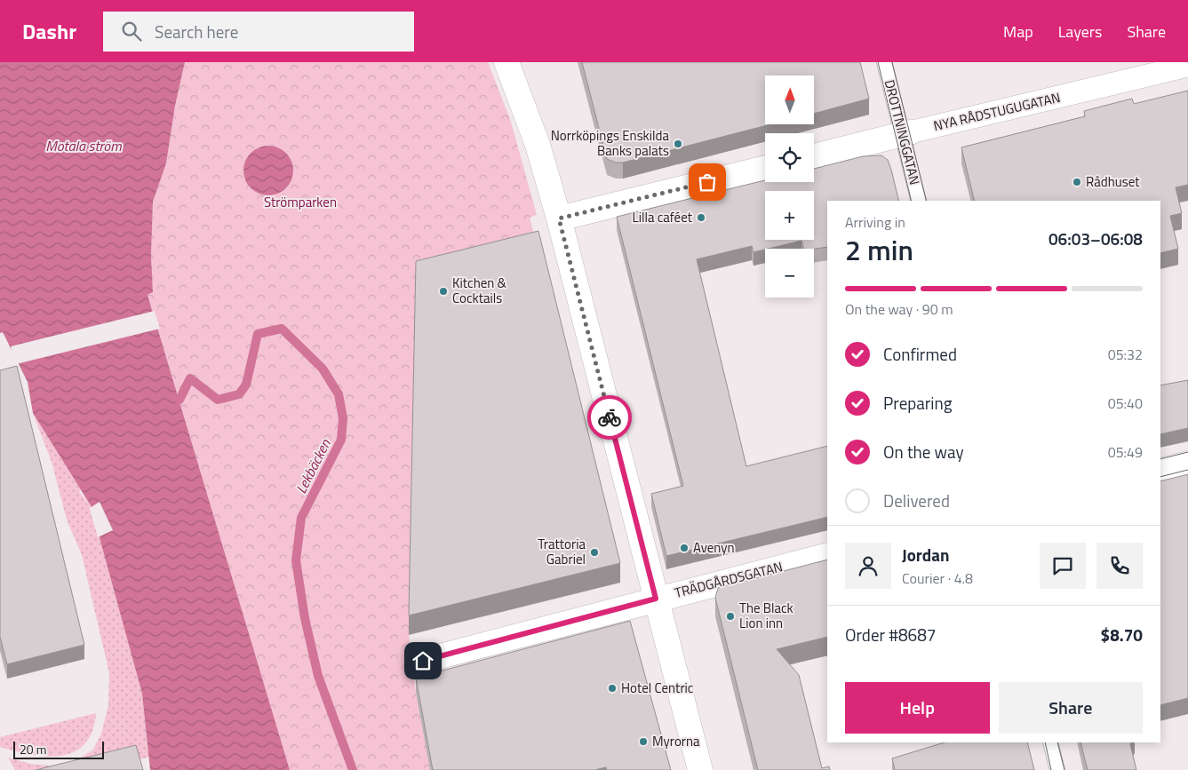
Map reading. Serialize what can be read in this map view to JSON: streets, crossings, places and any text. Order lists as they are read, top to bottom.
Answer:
{
  "streets": {
    "street": ["NYA RÅDSTUGUGATAN", "TRÄDGÅRDSGATAN"],
    "lane": ["DROTTNINGGATAN"]
  },
  "crossings": [
    ["NYA RÅDSTUGUGATAN", "DROTTNINGGATAN"]
  ],
  "water": ["Motala ström", "Lekbäcken"],
  "parks": ["Strömparken"],
  "places": [
    "Norrköpings Enskilda Banks palats",
    "Rådhuset",
    "Lilla caféet",
    "Kitchen & Cocktails",
    "Avenyn",
    "Trattoria Gabriel",
    "The Black Lion inn",
    "Hotel Centric",
    "Myrorna"
  ],
  "scale_bar": "20 m",
  "north": "top",
  "page": {
    "header": "Dashr",
    "search": "Search here",
    "nav": ["Map", "Layers", "Share"],
    "map_buttons": ["+", "−"],
    "heading": ["2 min", "Arriving in", "06:03–06:08"],
    "panel": [
      "Jordan",
      "Courier · 4.8",
      "Order #8687",
      "$8.70"
    ],
    "bar": "On the way · 90 m",
    "list": [
      ["Confirmed", "05:32"],
      ["Preparing", "05:40"],
      ["On the way", "05:49"],
      "Delivered"
    ],
    "buttons": ["Help", "Share"],
    "scale": "20 m"
  }
}
